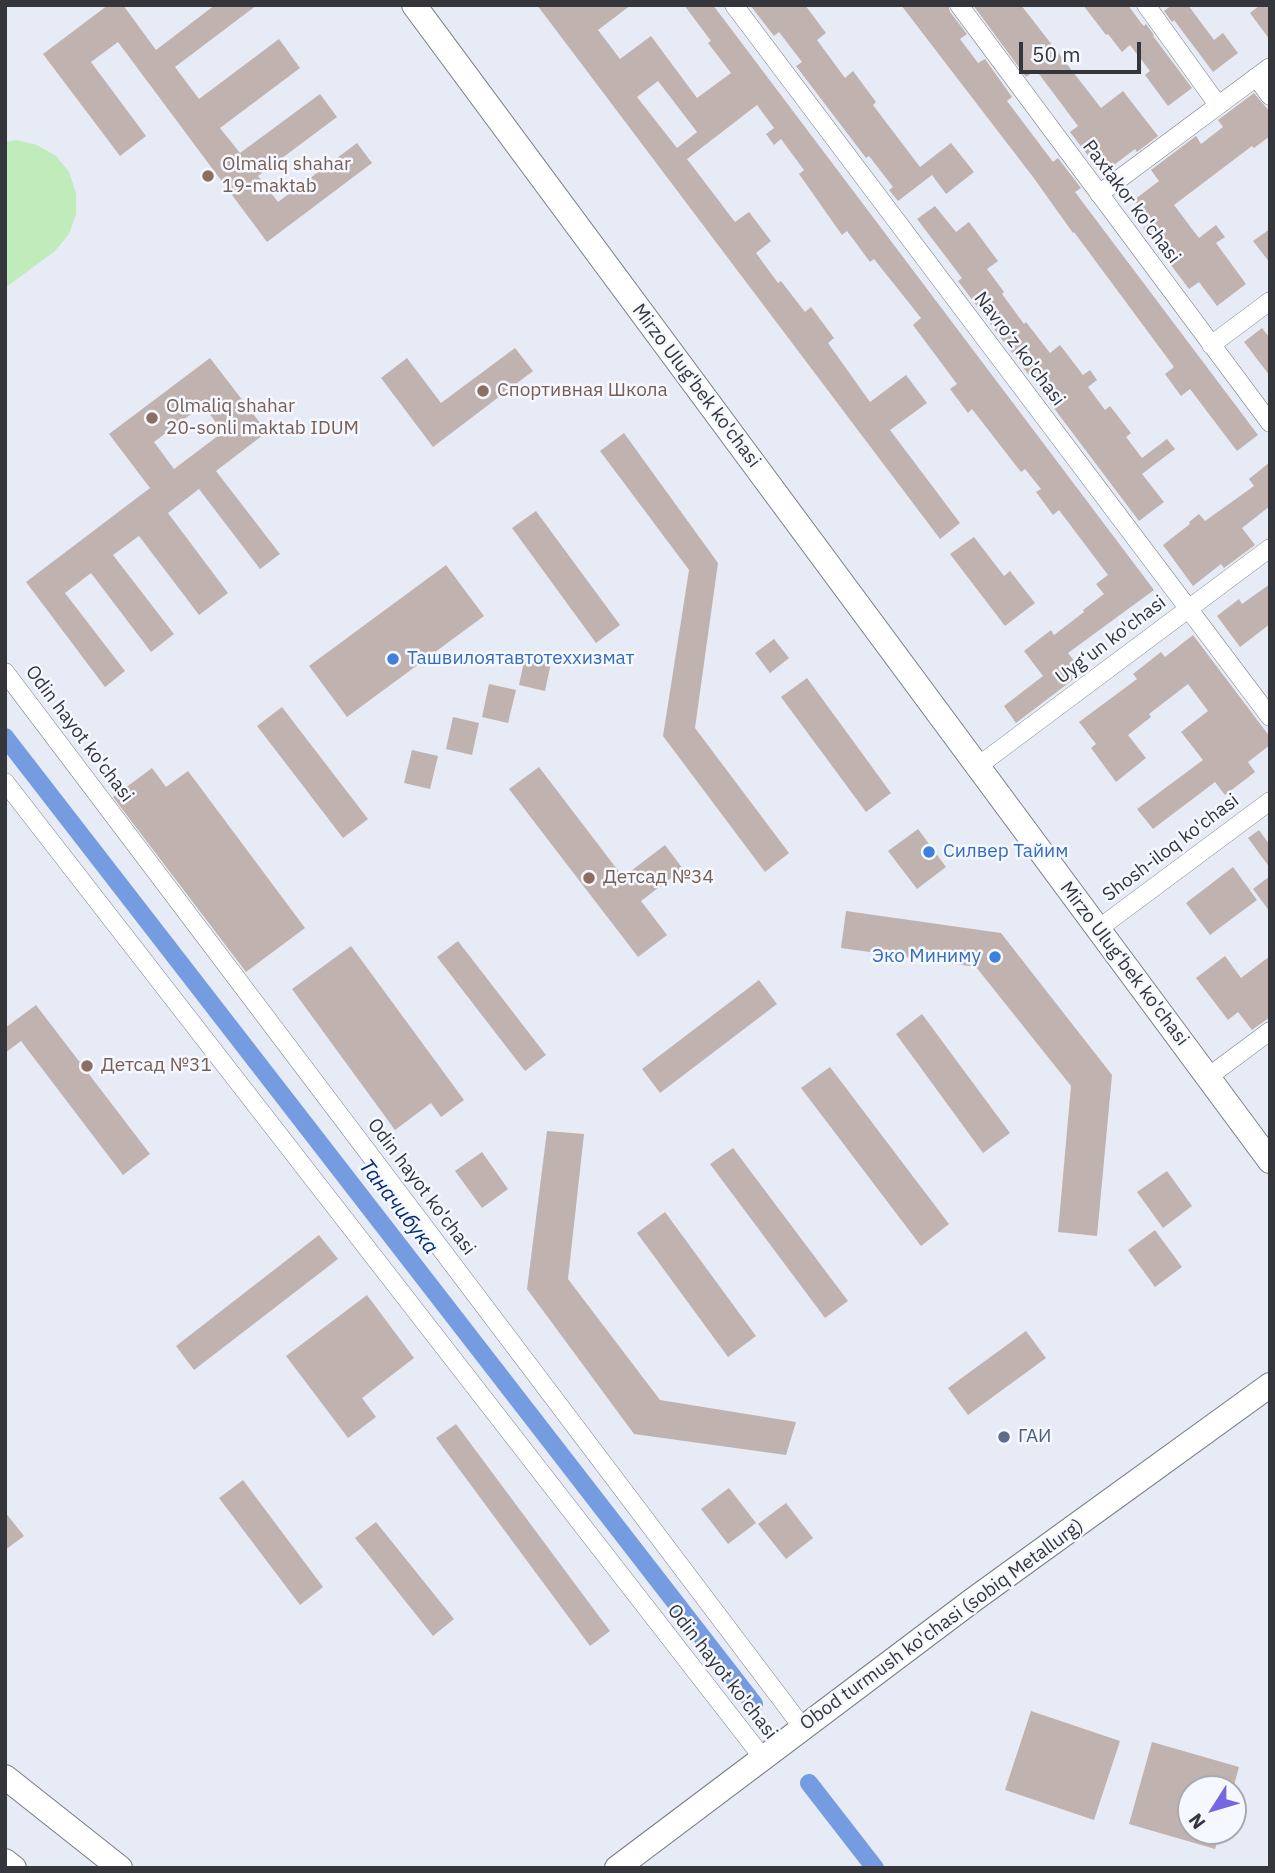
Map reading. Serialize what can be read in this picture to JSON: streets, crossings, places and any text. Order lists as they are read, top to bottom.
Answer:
{
  "streets": {
    "main road": ["Mirzo Ulug'bek ko'chasi", "Mirzo Ulug‘bek ko'chasi", "Obod turmush ko'chasi (sobiq Metallurg)"],
    "street": [
      "Paxtakor ko'chasi",
      "Navro‘z ko'chasi",
      "Uyg‘un ko'chasi",
      "Odin hayot ko'chasi",
      "Shosh-iloq ko'chasi"
    ]
  },
  "crossings": [
    ["Navro‘z ko'chasi", "Uyg‘un ko'chasi"],
    ["Mirzo Ulug'bek ko'chasi", "Uyg‘un ko'chasi"],
    ["Mirzo Ulug'bek ko'chasi", "Mirzo Ulug‘bek ko'chasi"],
    ["Uyg‘un ko'chasi", "Mirzo Ulug‘bek ko'chasi"],
    ["Odin hayot ko'chasi", "Obod turmush ko'chasi (sobiq Metallurg)"],
    ["Shosh-iloq ko'chasi", "Mirzo Ulug‘bek ko'chasi"]
  ],
  "water": ["Таначибука"],
  "places": [
    "Olmaliq shahar 19-maktab",
    "Спортивная Школа",
    "Olmaliq shahar 20-sonli maktab IDUM",
    "Ташвилоятавтотеххизмат",
    "Силвер Тайим",
    "Детсад №34",
    "Эко Миниму",
    "Детсад №31",
    "ГАИ"
  ],
  "scale_bar": "50 m",
  "north": "bottom left"
}
